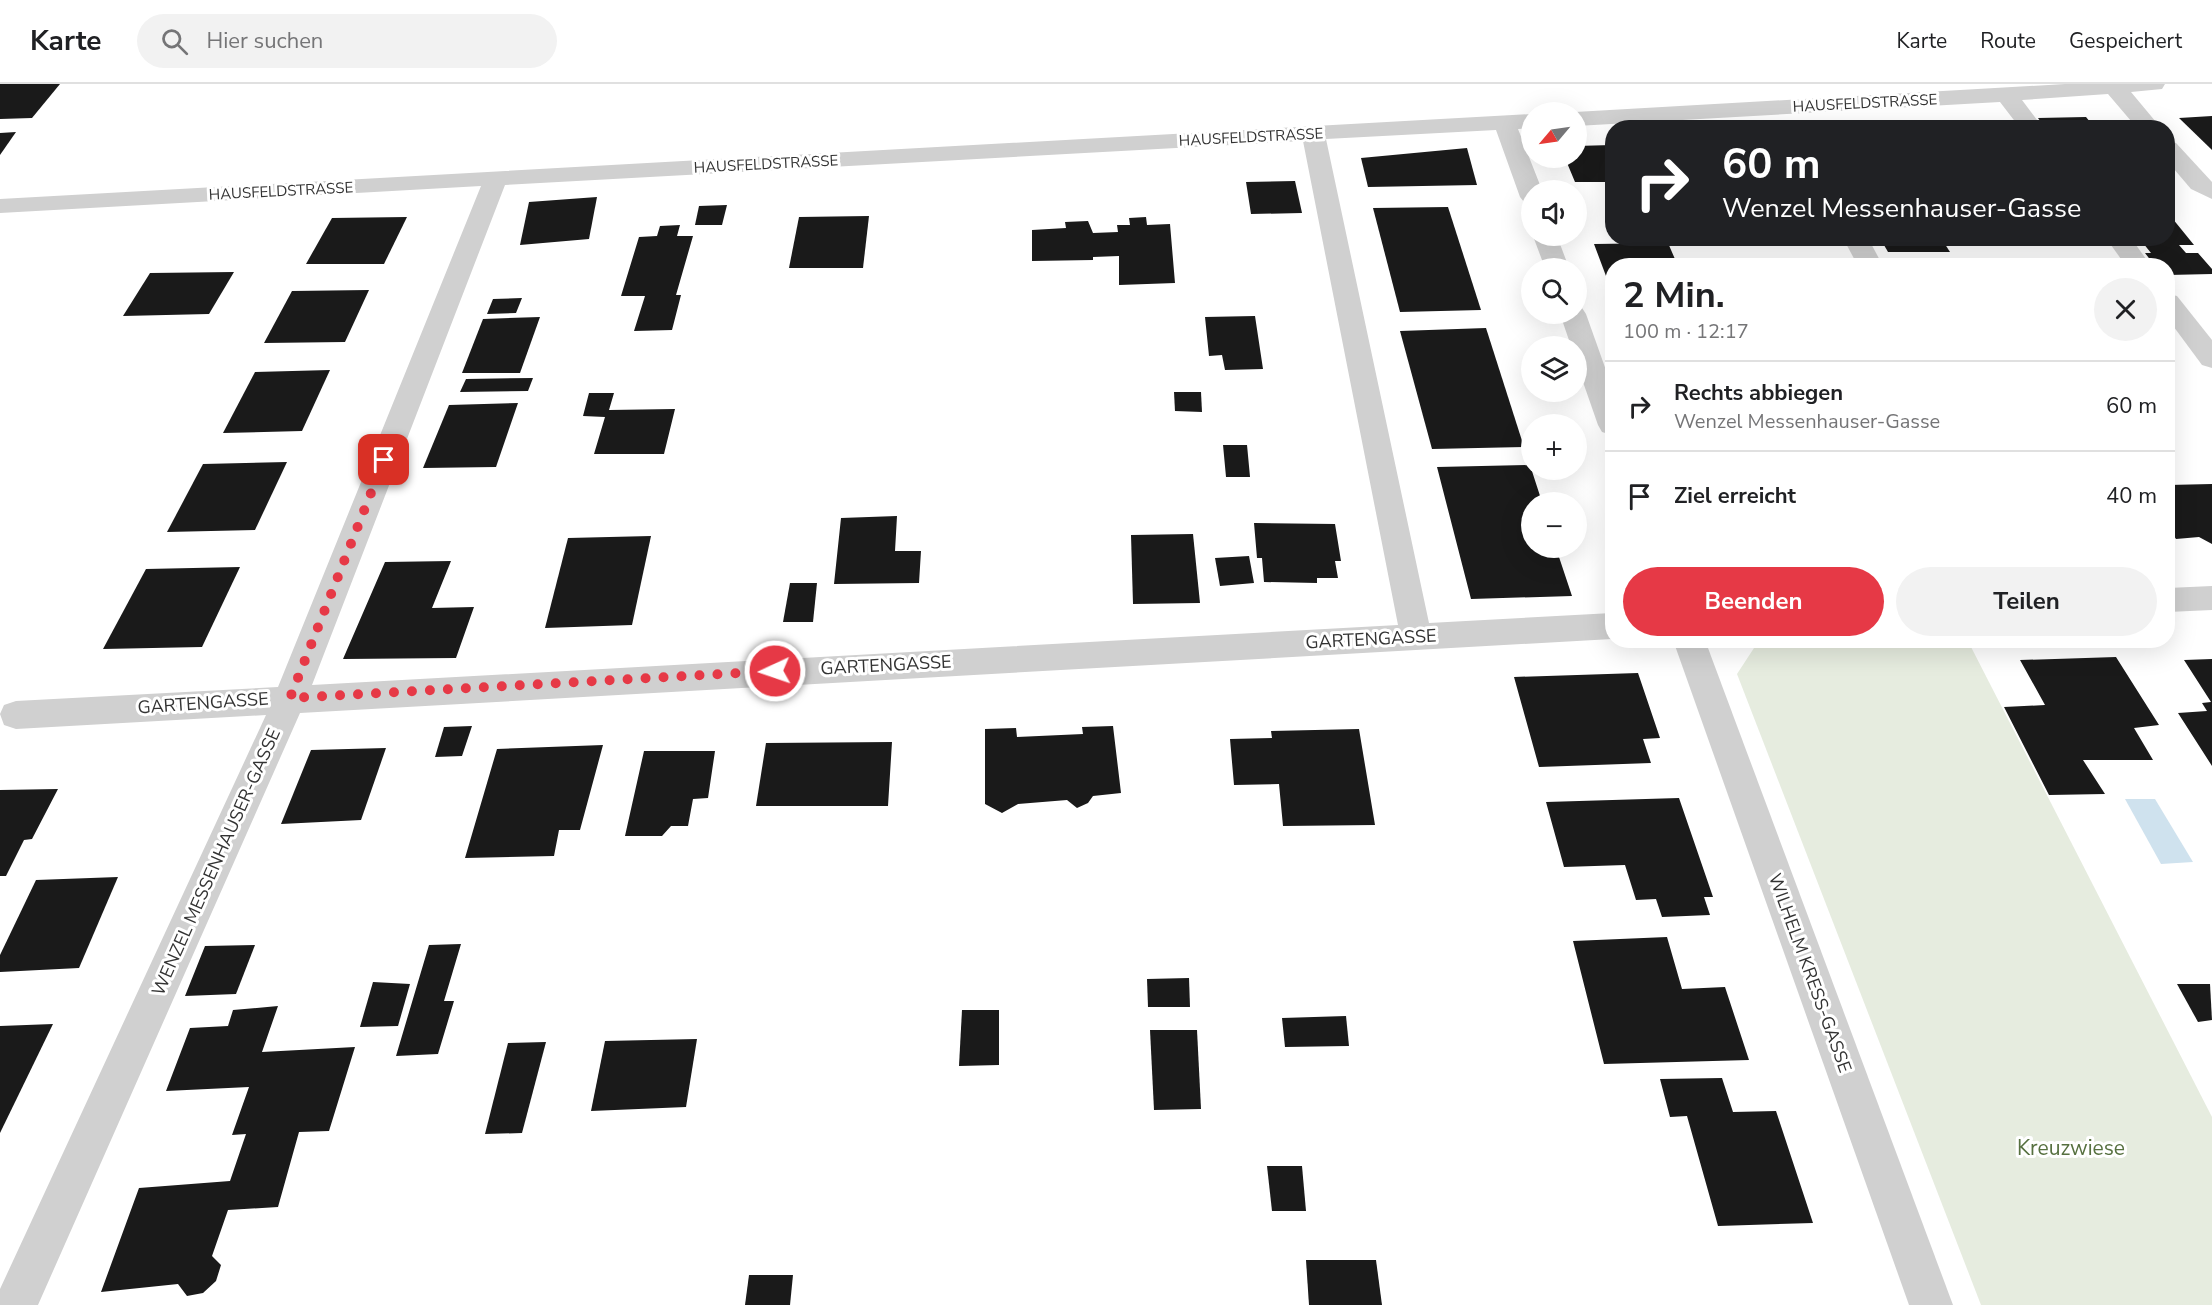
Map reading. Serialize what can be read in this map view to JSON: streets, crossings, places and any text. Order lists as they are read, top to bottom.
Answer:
{
  "streets": {
    "street": [
      "HAUSFELDSTRASSE",
      "GARTENGASSE",
      "WENZEL MESSENHAUSER-GASSE",
      "WILHELM KRESS-GASSE"
    ]
  },
  "crossings": [
    ["HAUSFELDSTRASSE", "WENZEL MESSENHAUSER-GASSE"],
    ["GARTENGASSE", "WENZEL MESSENHAUSER-GASSE"]
  ],
  "parks": ["Kreuzwiese"],
  "north": "bottom left",
  "page": {
    "header": "Karte",
    "search": "Hier suchen",
    "nav": ["Karte", "Route", "Gespeichert"],
    "map_buttons": ["+", "−"],
    "turn": ["60 m", "Wenzel Messenhauser-Gasse"],
    "heading": ["2 Min.", "100 m · 12:17"],
    "list": [
      {
        "name": "Rechts abbiegen",
        "note": "Wenzel Messenhauser-Gasse",
        "value": "60 m"
      },
      {
        "name": "Ziel erreicht",
        "value": "40 m"
      }
    ],
    "buttons": ["Beenden", "Teilen"]
  }
}
